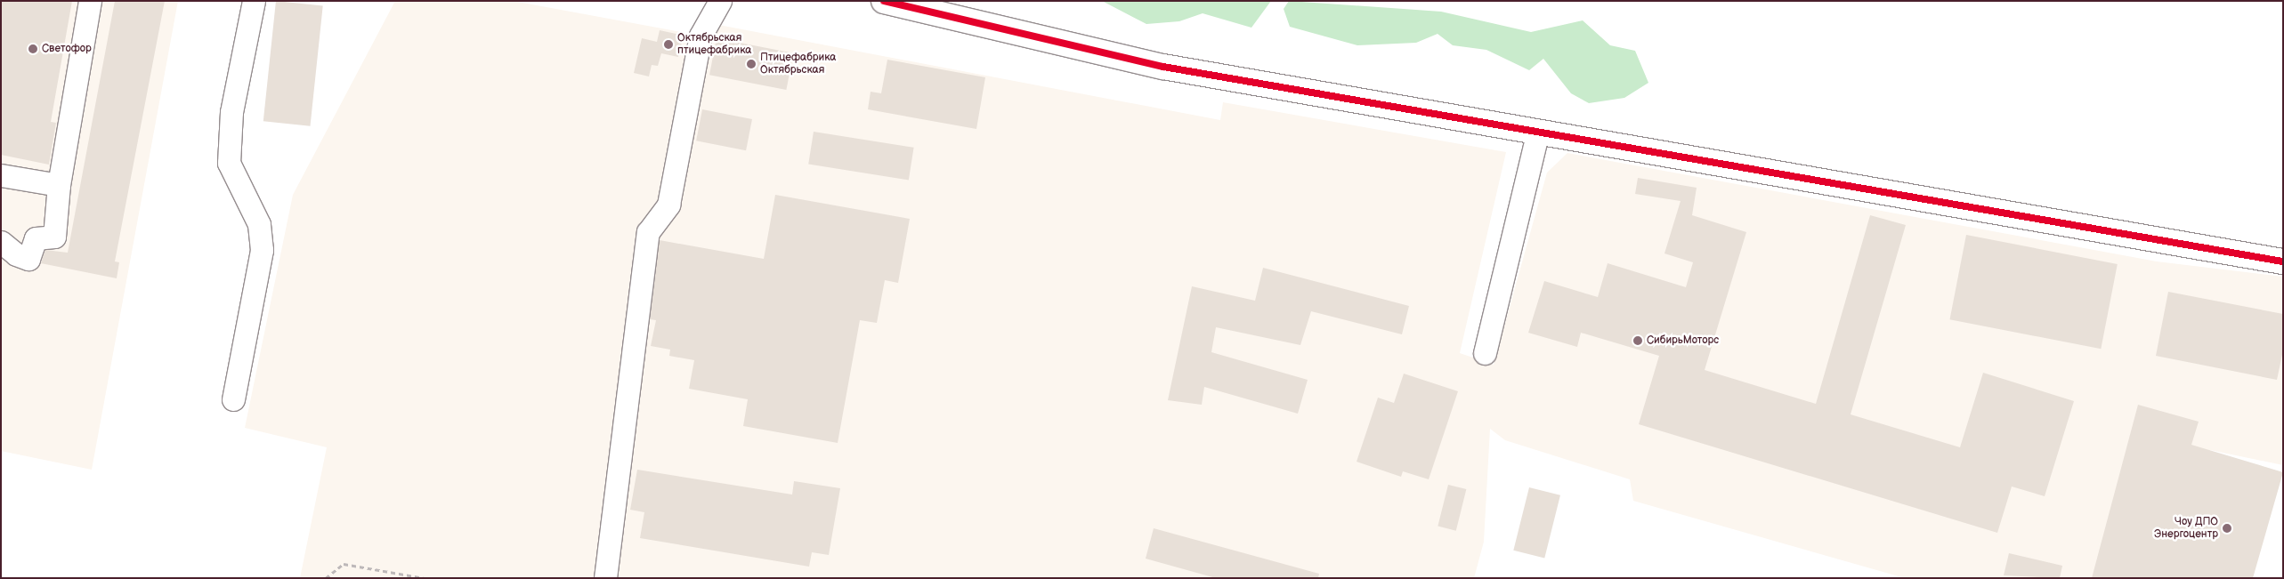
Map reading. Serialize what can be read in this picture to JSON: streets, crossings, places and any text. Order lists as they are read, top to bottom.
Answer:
{
  "places": [
    "Октябрьская птицефабрика",
    "Светофор",
    "Птицефабрика Октябрьская",
    "СибирьМоторс",
    "Чоу ДПО Энергоцентр"
  ]
}
